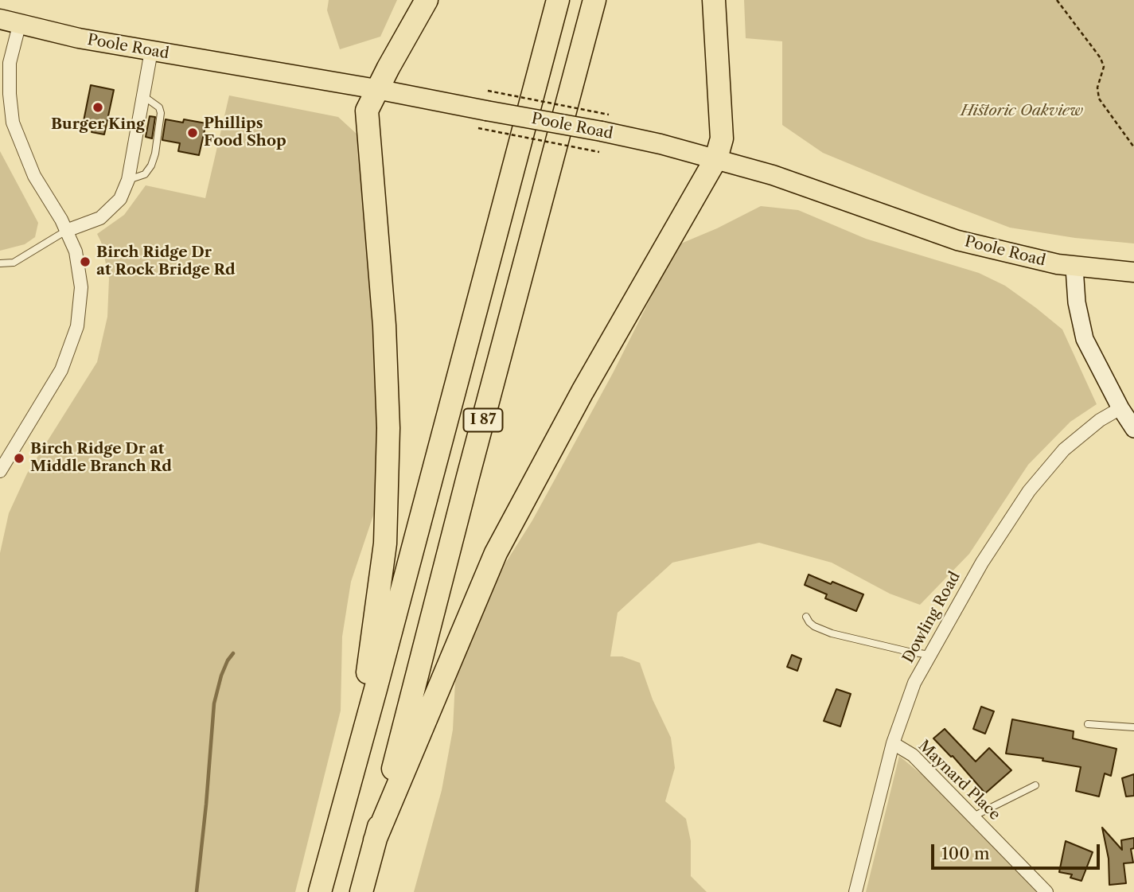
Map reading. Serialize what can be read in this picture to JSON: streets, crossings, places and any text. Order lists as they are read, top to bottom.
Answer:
{
  "streets": {
    "highway": ["I 87"],
    "main road": ["Poole Road"],
    "street": ["Dowling Road", "Maynard Place"]
  },
  "crossings": [
    ["Dowling Road", "Maynard Place"]
  ],
  "parks": ["Historic Oakview"],
  "places": [
    "Burger King",
    "Phillips Food Shop",
    "Birch Ridge Dr at Rock Bridge Rd",
    "Birch Ridge Dr at Middle Branch Rd"
  ],
  "scale_bar": "100 m"
}
